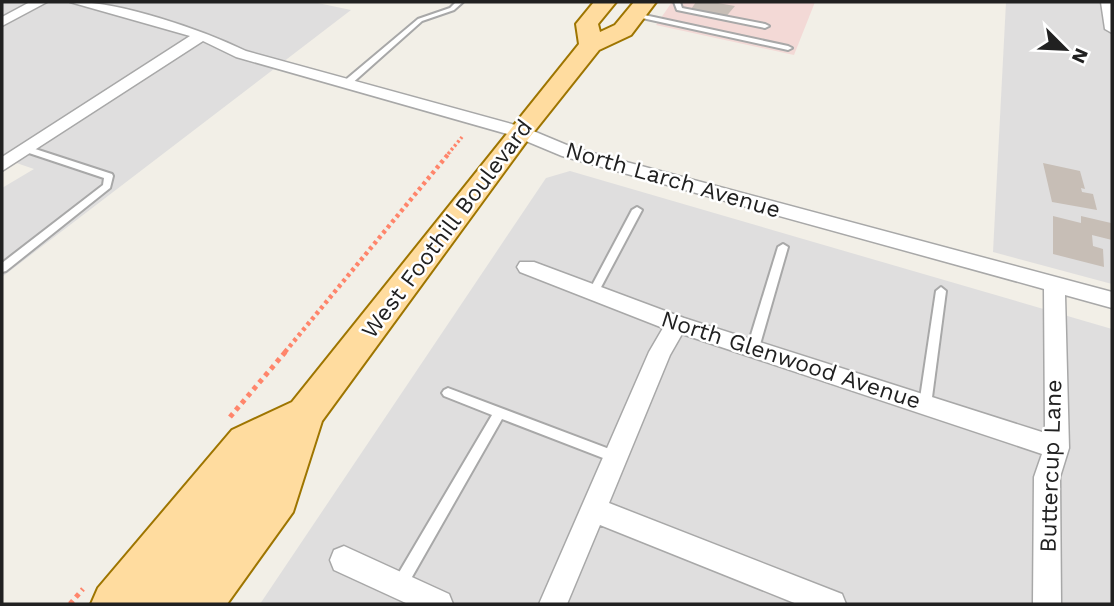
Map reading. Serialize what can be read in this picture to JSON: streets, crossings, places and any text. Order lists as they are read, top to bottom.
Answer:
{
  "streets": {
    "main road": ["West Foothill Boulevard"],
    "street": ["North Larch Avenue", "North Glenwood Avenue", "Buttercup Lane"]
  },
  "crossings": [
    ["North Larch Avenue", "West Foothill Boulevard"],
    ["North Larch Avenue", "Buttercup Lane"],
    ["North Glenwood Avenue", "Buttercup Lane"]
  ],
  "north": "bottom right"
}
